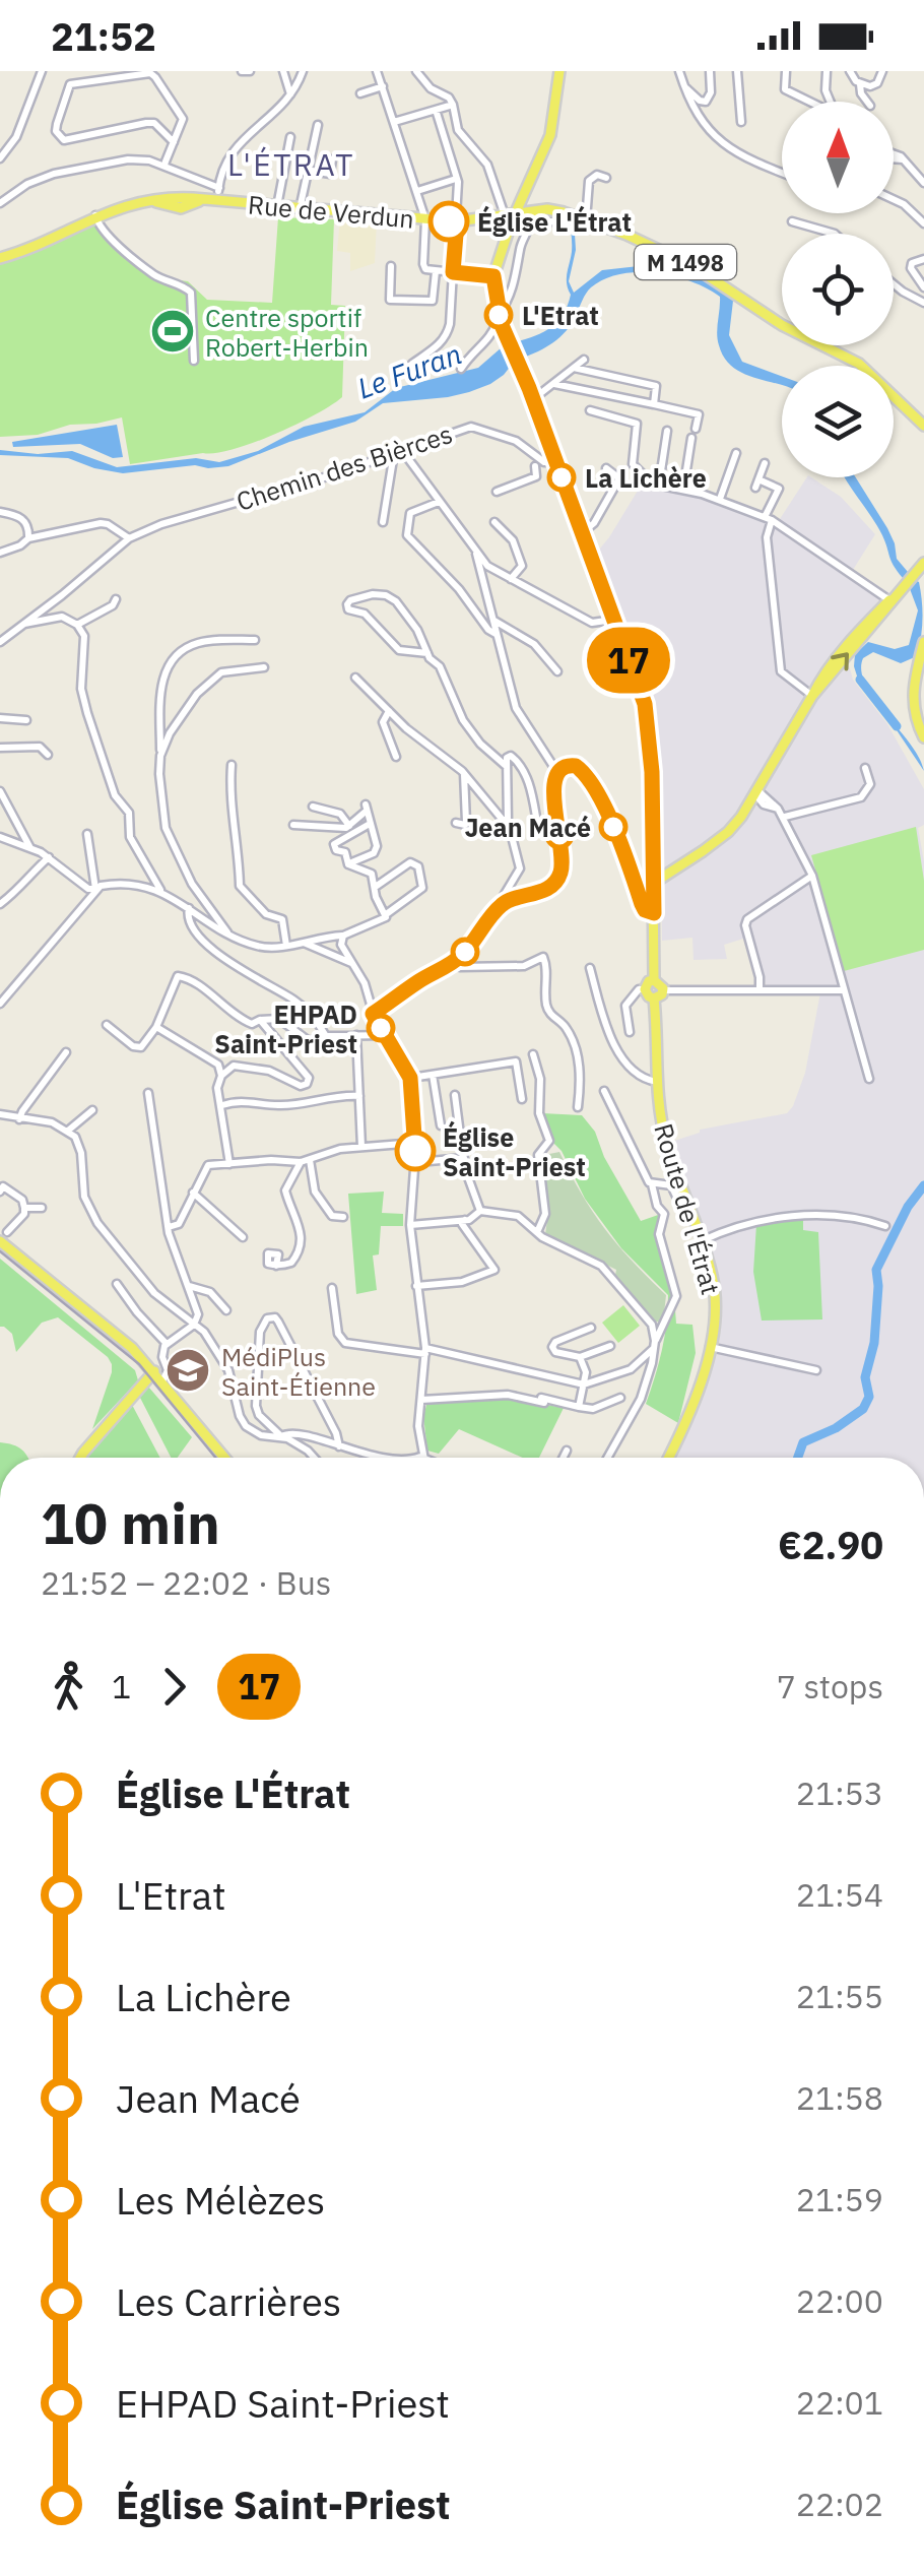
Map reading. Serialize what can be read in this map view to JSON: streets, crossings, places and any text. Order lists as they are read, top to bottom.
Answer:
{
  "streets": {
    "main road": ["Rue de Verdun", "M 1498", "Route de l'Étrat"],
    "street": ["Chemin des Bièrces"]
  },
  "crossings": [
    ["Rue de Verdun", "M 1498"]
  ],
  "districts": ["L'ÉTRAT"],
  "water": ["Le Furan"],
  "places": {
    "other": [
      "Église L'Étrat",
      "L'Etrat",
      "La Lichère",
      "Jean Macé",
      "EHPAD Saint-Priest",
      "Église Saint-Priest"
    ],
    "sports": ["Centre sportif Robert-Herbin"],
    "school or university": ["MédiPlus Saint-Étienne"]
  },
  "lines": ["bus line 17"],
  "north": "top",
  "page": {
    "status": "21:52",
    "on_map": "17",
    "heading": ["10 min", "21:52 – 22:02 · Bus", "€2.90"],
    "legs": ["1", "17", "7 stops"],
    "list": [
      {
        "name": "Église L'Étrat",
        "value": "21:53"
      },
      {
        "name": "L'Etrat",
        "value": "21:54"
      },
      {
        "name": "La Lichère",
        "value": "21:55"
      },
      {
        "name": "Jean Macé",
        "value": "21:58"
      },
      {
        "name": "Les Mélèzes",
        "value": "21:59"
      },
      {
        "name": "Les Carrières",
        "value": "22:00"
      },
      {
        "name": "EHPAD Saint-Priest",
        "value": "22:01"
      },
      {
        "name": "Église Saint-Priest",
        "value": "22:02"
      }
    ]
  }
}
